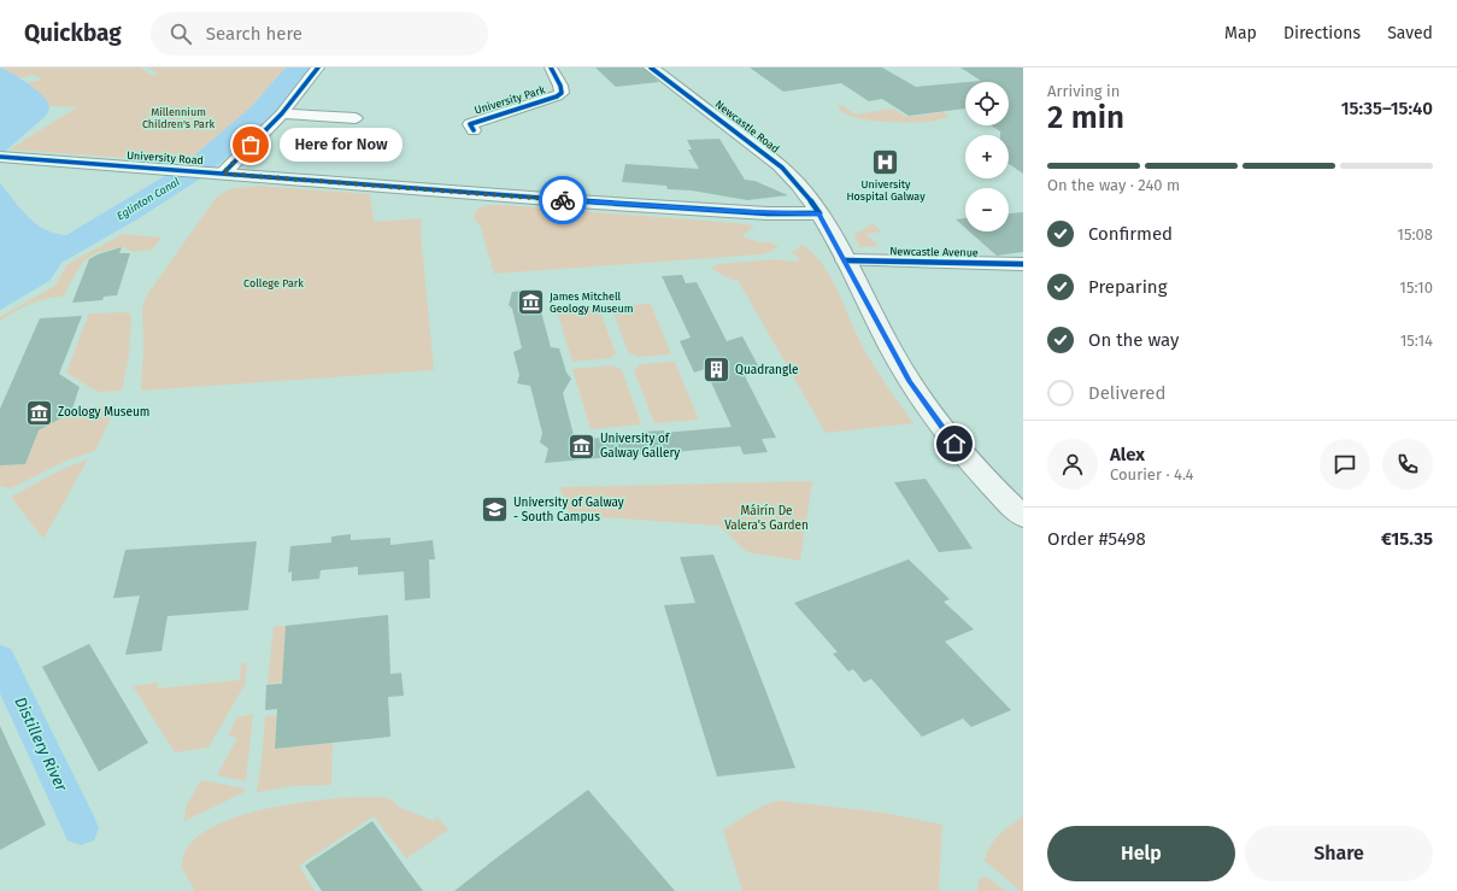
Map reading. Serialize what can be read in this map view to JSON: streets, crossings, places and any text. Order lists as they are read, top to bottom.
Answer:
{
  "streets": {
    "main road": ["Newcastle Road", "University Road"],
    "street": ["University Park", "Newcastle Avenue"]
  },
  "crossings": [
    ["Newcastle Road", "University Road"],
    ["Newcastle Road", "Newcastle Avenue"]
  ],
  "water": ["Eglinton Canal", "Distillery River"],
  "parks": ["Millennium Children's Park", "College Park", "Máirín De Valera's Garden"],
  "places": {
    "other": ["Here for Now"],
    "hospital": ["University Hospital Galway"],
    "museum": ["James Mitchell Geology Museum", "Zoology Museum", "University of Galway Gallery"],
    "building": ["Quadrangle"],
    "school or university": ["University of Galway - South Campus"]
  },
  "page": {
    "header": "Quickbag",
    "search": "Search here",
    "nav": ["Map", "Directions", "Saved"],
    "heading": ["2 min", "Arriving in", "15:35–15:40"],
    "panel": [
      "Alex",
      "Courier · 4.4",
      "Order #5498",
      "€15.35"
    ],
    "map_buttons": ["+", "−"],
    "bubble": "Here for Now",
    "bar": "On the way · 240 m",
    "list": [
      ["Confirmed", "15:08"],
      ["Preparing", "15:10"],
      ["On the way", "15:14"],
      "Delivered"
    ],
    "buttons": ["Help", "Share"]
  }
}
